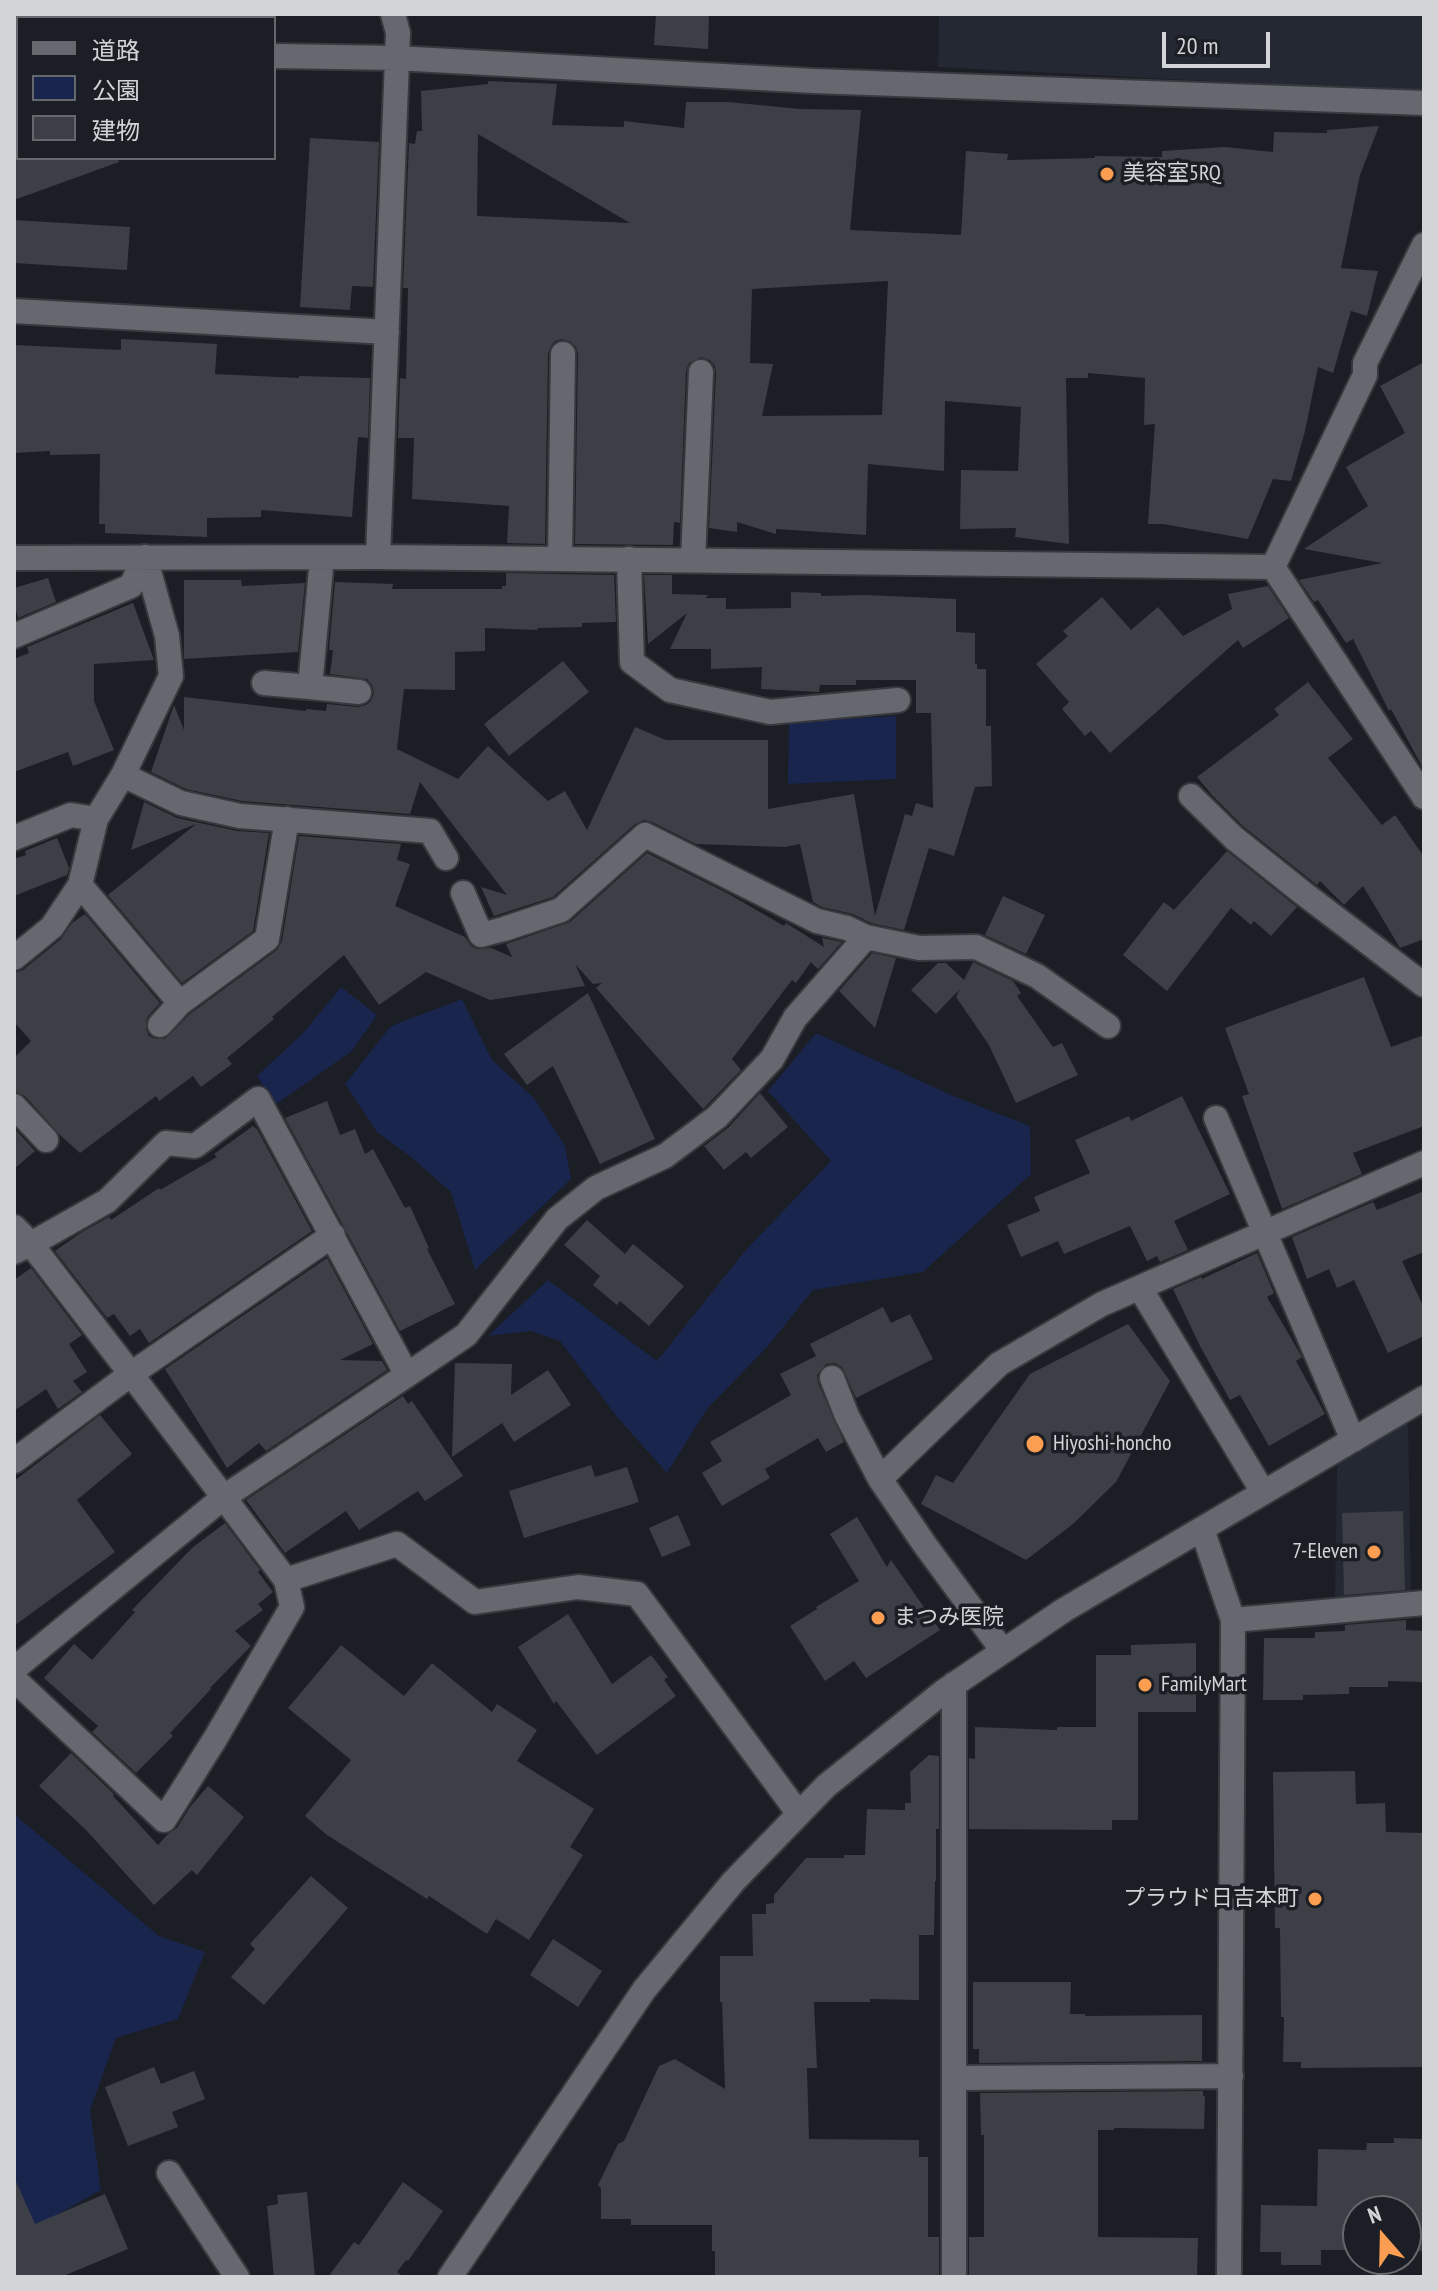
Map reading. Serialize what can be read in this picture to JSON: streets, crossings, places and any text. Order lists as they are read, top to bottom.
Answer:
{
  "places": [
    "美容室5RQ",
    "Hiyoshi-honcho",
    "7-Eleven",
    "まつみ医院",
    "FamilyMart",
    "プラウド日吉本町"
  ],
  "legend": ["道路", "公園", "建物"],
  "scale_bar": "20 m",
  "north": "top"
}
